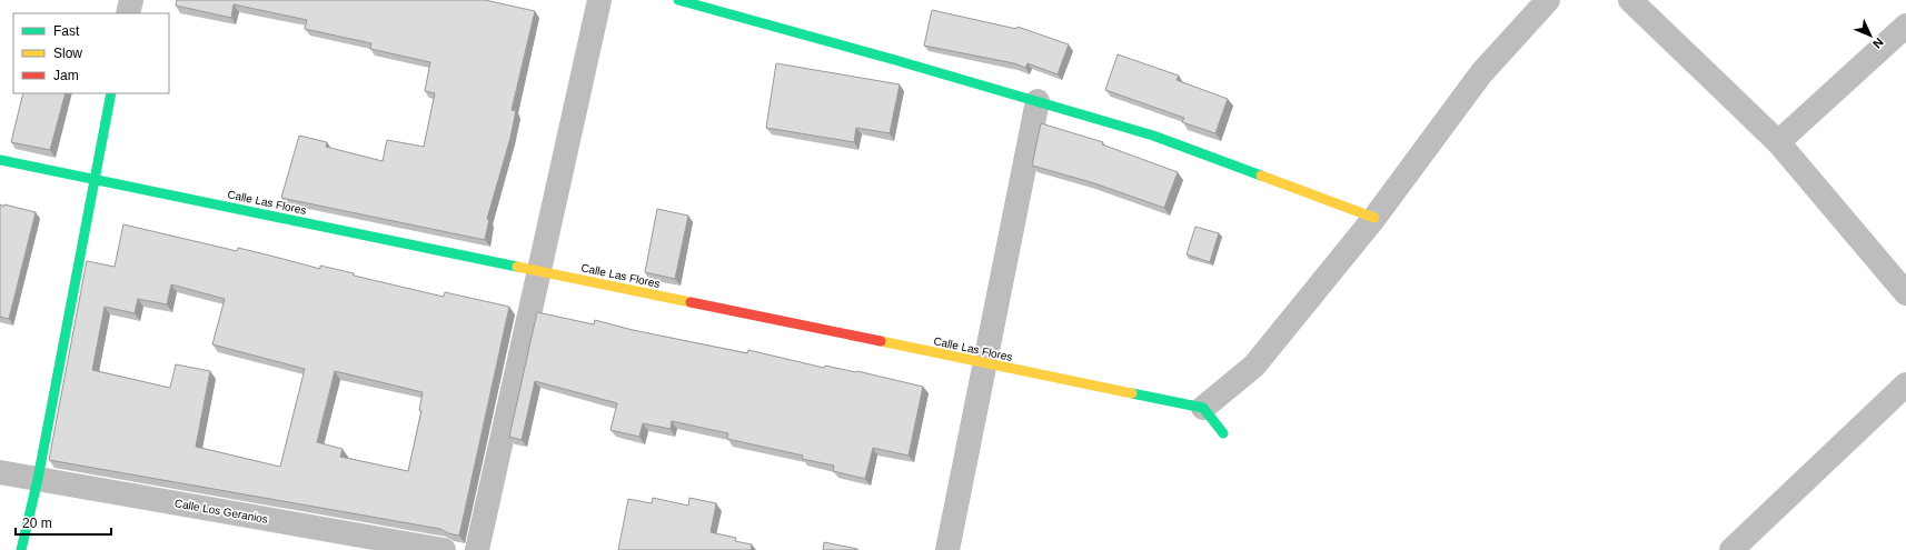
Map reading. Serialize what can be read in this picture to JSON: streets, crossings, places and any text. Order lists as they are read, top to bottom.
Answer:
{
  "streets": {
    "street": ["Calle Las Flores", "Calle Los Geranios"]
  },
  "legend": ["Fast", "Slow", "Jam"],
  "scale_bar": "20 m",
  "north": "bottom right"
}
